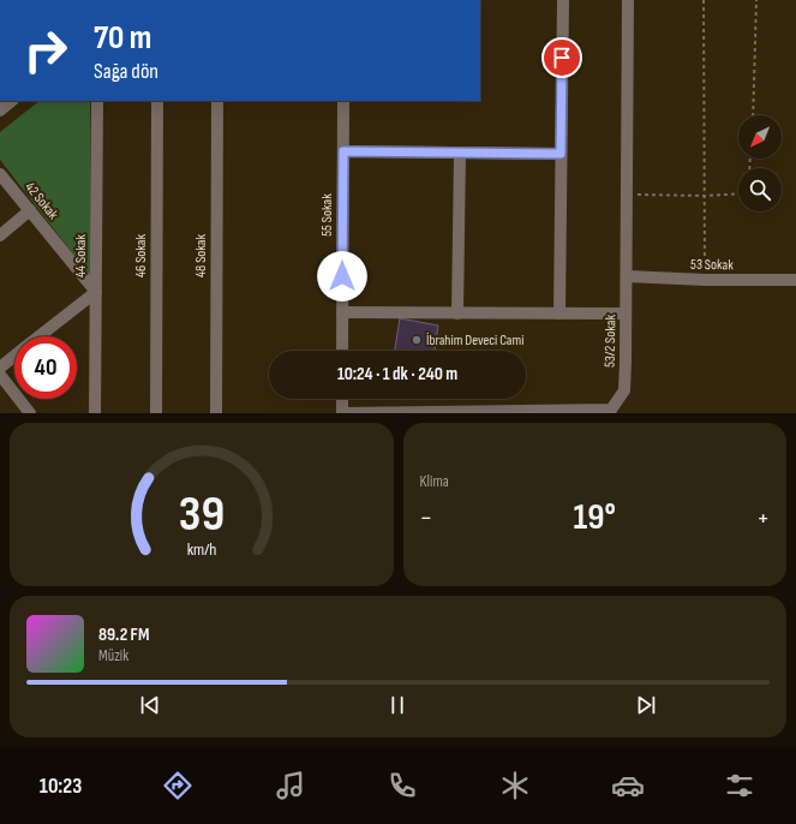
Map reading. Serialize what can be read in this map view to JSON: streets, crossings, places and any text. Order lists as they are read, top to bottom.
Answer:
{
  "streets": {
    "street": [
      "42 Sokak",
      "55 Sokak",
      "44 Sokak",
      "46 Sokak",
      "48 Sokak",
      "53 Sokak",
      "53/2 Sokak"
    ]
  },
  "crossings": [
    ["42 Sokak", "44 Sokak"],
    ["53 Sokak", "53/2 Sokak"]
  ],
  "places": ["İbrahim Deveci Cami"],
  "north": "bottom left",
  "page": {
    "turn": ["70 m", "Sağa dön"],
    "limit": "40",
    "trip": "10:24 · 1 dk · 240 m",
    "tile": "Klima",
    "heat": ["−", "19°", "+"],
    "song": ["89.2 FM", "Müzik"],
    "tabs": "10:23",
    "gauge": ["39", "km/h"]
  }
}
